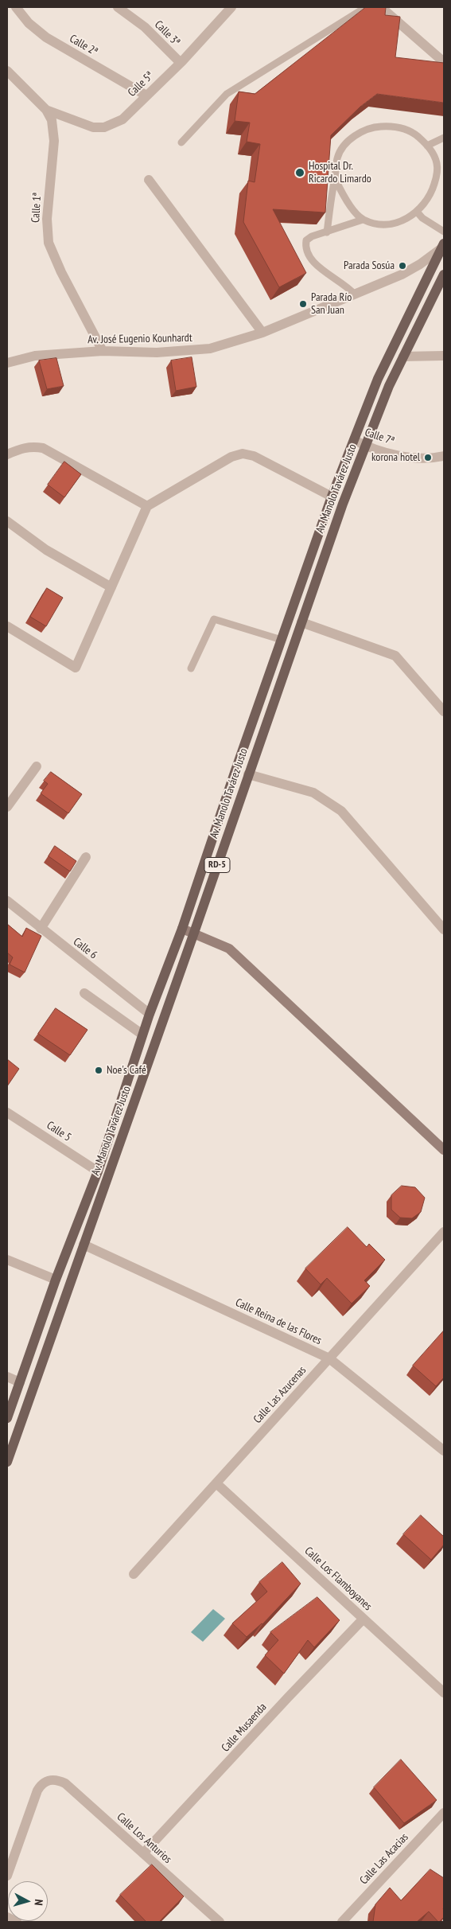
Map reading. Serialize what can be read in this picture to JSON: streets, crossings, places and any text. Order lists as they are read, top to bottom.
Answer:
{
  "streets": {
    "main road": ["Av. Manolo Tavárez Justo", "RD-5"],
    "street": [
      "Calle 3ª",
      "Calle 2ª",
      "Calle 5ª",
      "Calle 1ª",
      "Av. José Eugenio Kounhardt",
      "Calle 7ª",
      "Calle 6",
      "Calle 5",
      "Calle Reina de las Flores",
      "Calle Las Azucenas",
      "Calle Los Flamboyanes",
      "Calle Musaenda",
      "Calle Los Anturios",
      "Calle Las Acacias"
    ]
  },
  "crossings": [
    ["Calle 3ª", "Calle 5ª"],
    ["Calle 2ª", "Calle 5ª"],
    ["Calle 5ª", "Calle 1ª"],
    ["Calle 1ª", "Av. José Eugenio Kounhardt"],
    ["Av. José Eugenio Kounhardt", "Av. Manolo Tavárez Justo"],
    ["Calle 7ª", "Av. Manolo Tavárez Justo"],
    ["Av. Manolo Tavárez Justo", "Calle 6"],
    ["Av. Manolo Tavárez Justo", "Calle 5"],
    ["Av. Manolo Tavárez Justo", "Calle Reina de las Flores"],
    ["Calle Reina de las Flores", "Calle Las Azucenas"],
    ["Calle Las Azucenas", "Calle Los Flamboyanes"],
    ["Calle Los Flamboyanes", "Calle Musaenda"],
    ["Calle Musaenda", "Calle Los Anturios"]
  ],
  "places": [
    "Hospital Dr. Ricardo Limardo",
    "Parada Sosúa",
    "Parada Río San Juan",
    "korona hotel",
    "Noe's Café"
  ],
  "north": "right"
}
